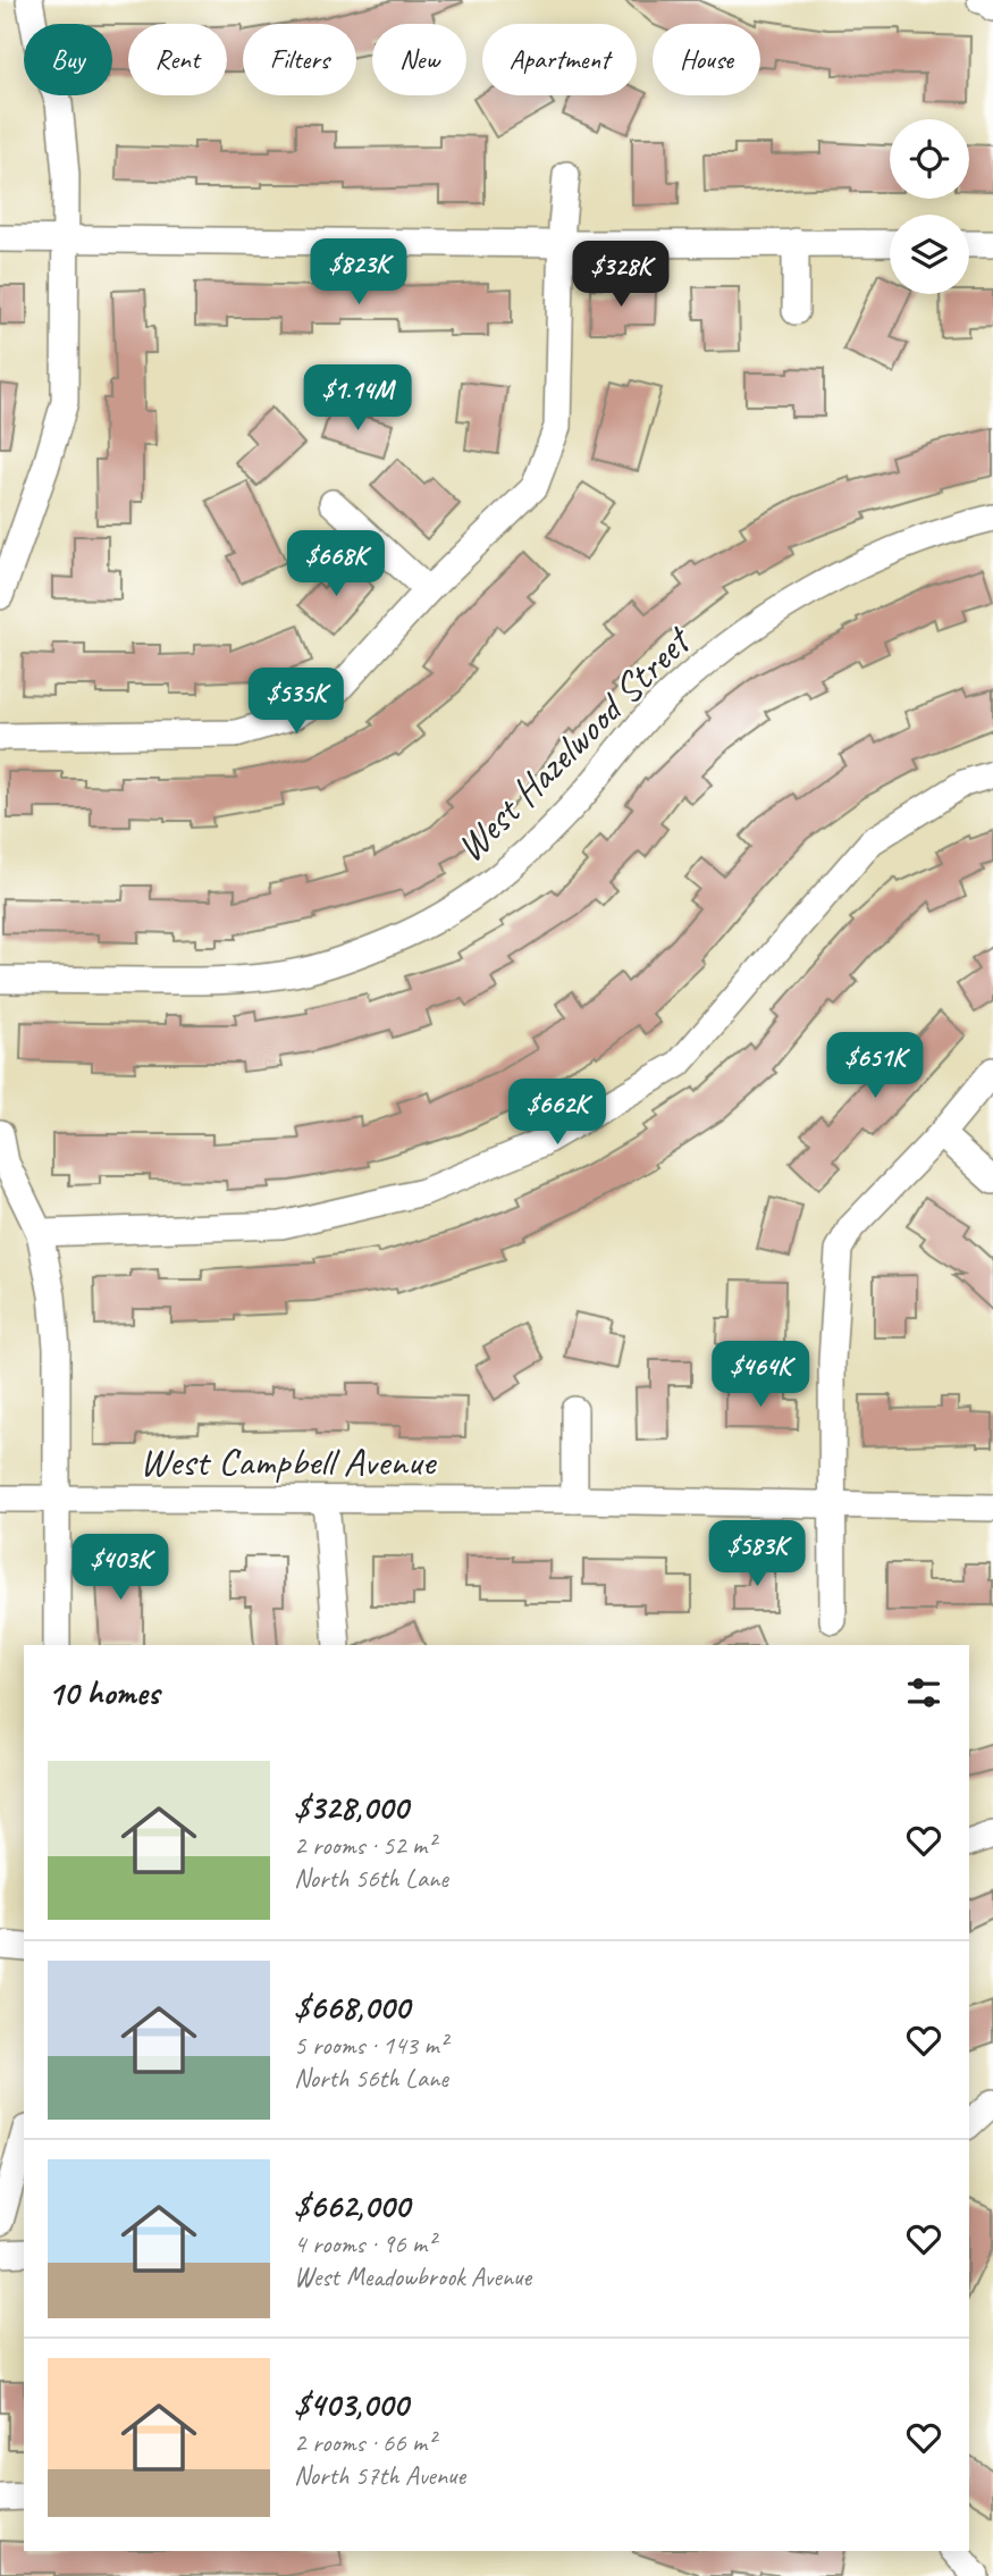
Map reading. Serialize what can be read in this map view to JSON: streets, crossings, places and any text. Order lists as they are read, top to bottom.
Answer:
{
  "streets": {
    "street": ["West Hazelwood Street", "West Campbell Avenue"]
  },
  "page": {
    "chip": [
      "Buy",
      "Rent",
      "Filters",
      "New",
      "Apartment",
      "House"
    ],
    "price": [
      "$823K",
      "$328K",
      "$1.14M",
      "$668K",
      "$535K",
      "$651K",
      "$662K",
      "$464K",
      "$583K",
      "$403K"
    ],
    "heading": "10 homes",
    "list": [
      {
        "name": "$328,000",
        "note": "2 rooms · 52 m² · North 56th Lane"
      },
      {
        "name": "$668,000",
        "note": "5 rooms · 143 m² · North 56th Lane"
      },
      {
        "name": "$662,000",
        "note": "4 rooms · 96 m² · West Meadowbrook Avenue"
      },
      {
        "name": "$403,000",
        "note": "2 rooms · 66 m² · North 57th Avenue"
      }
    ]
  }
}
